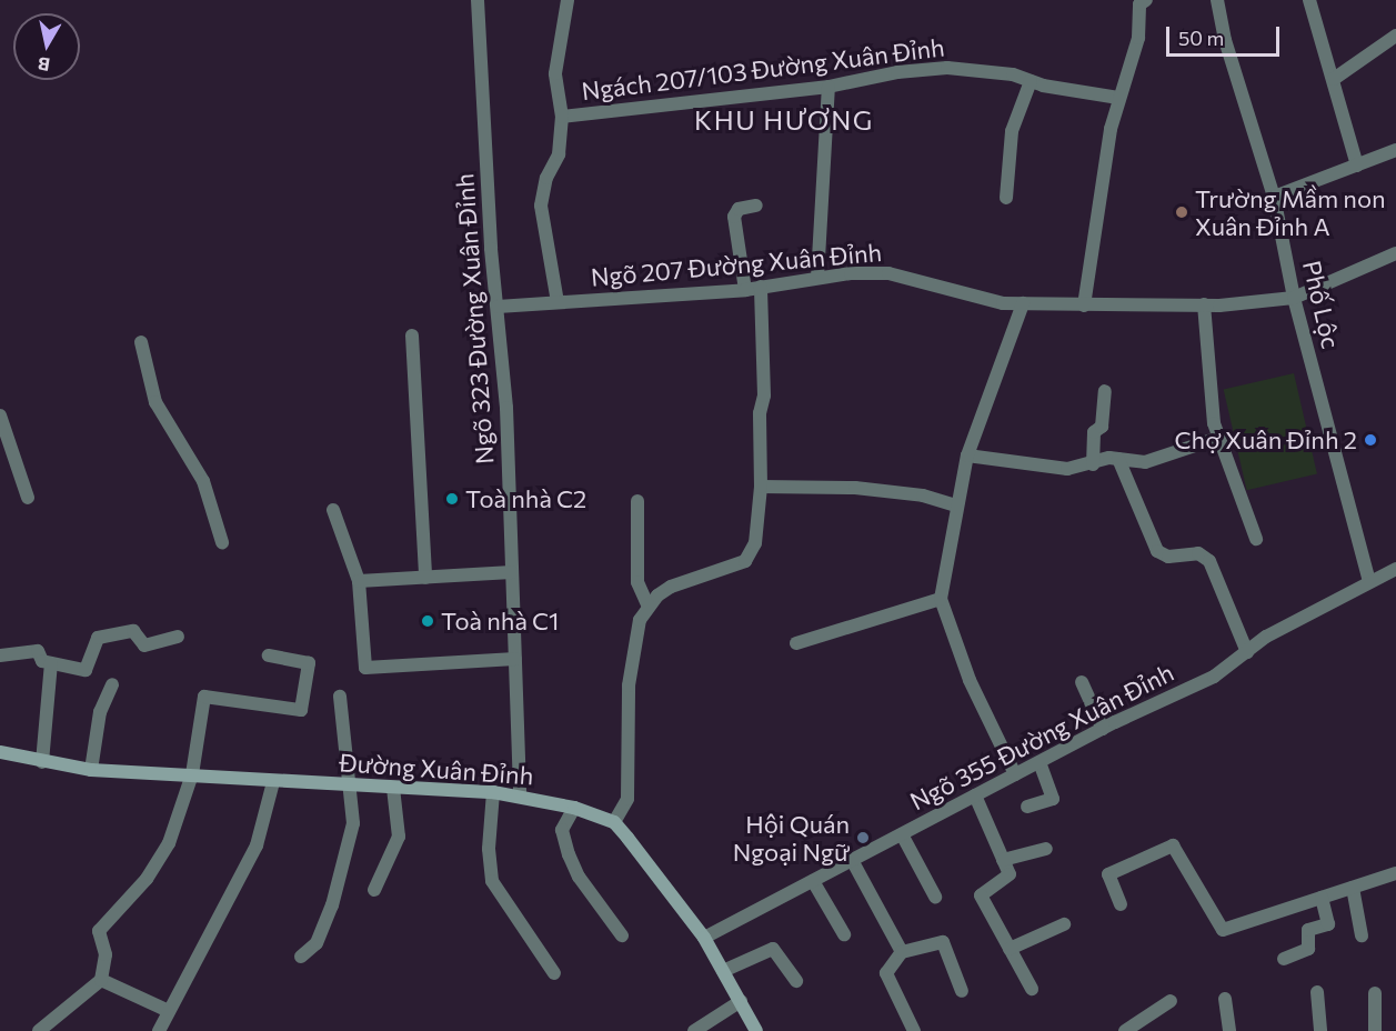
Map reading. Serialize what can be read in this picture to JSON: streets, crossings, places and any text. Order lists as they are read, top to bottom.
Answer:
{
  "streets": {
    "street": [
      "Ngách 207/103 Đường Xuân Đỉnh",
      "Ngõ 207 Đường Xuân Đỉnh",
      "Phố Lộc",
      "Ngõ 323 Đường Xuân Đỉnh",
      "Ngõ 355 Đường Xuân Đỉnh",
      "Đường Xuân Đỉnh"
    ]
  },
  "crossings": [
    ["Ngách 207/103 Đường Xuân Đỉnh", "Ngõ 207 Đường Xuân Đỉnh"],
    ["Ngõ 207 Đường Xuân Đỉnh", "Phố Lộc"],
    ["Ngõ 207 Đường Xuân Đỉnh", "Ngõ 323 Đường Xuân Đỉnh"],
    ["Phố Lộc", "Ngõ 355 Đường Xuân Đỉnh"],
    ["Ngõ 323 Đường Xuân Đỉnh", "Đường Xuân Đỉnh"]
  ],
  "districts": ["KHU HƯƠNG"],
  "places": [
    "Trường Mầm non Xuân Đỉnh A",
    "Chợ Xuân Đỉnh 2",
    "Toà nhà C2",
    "Toà nhà C1",
    "Hội Quán Ngoại Ngữ"
  ],
  "scale_bar": "50 m",
  "north": "bottom"
}
